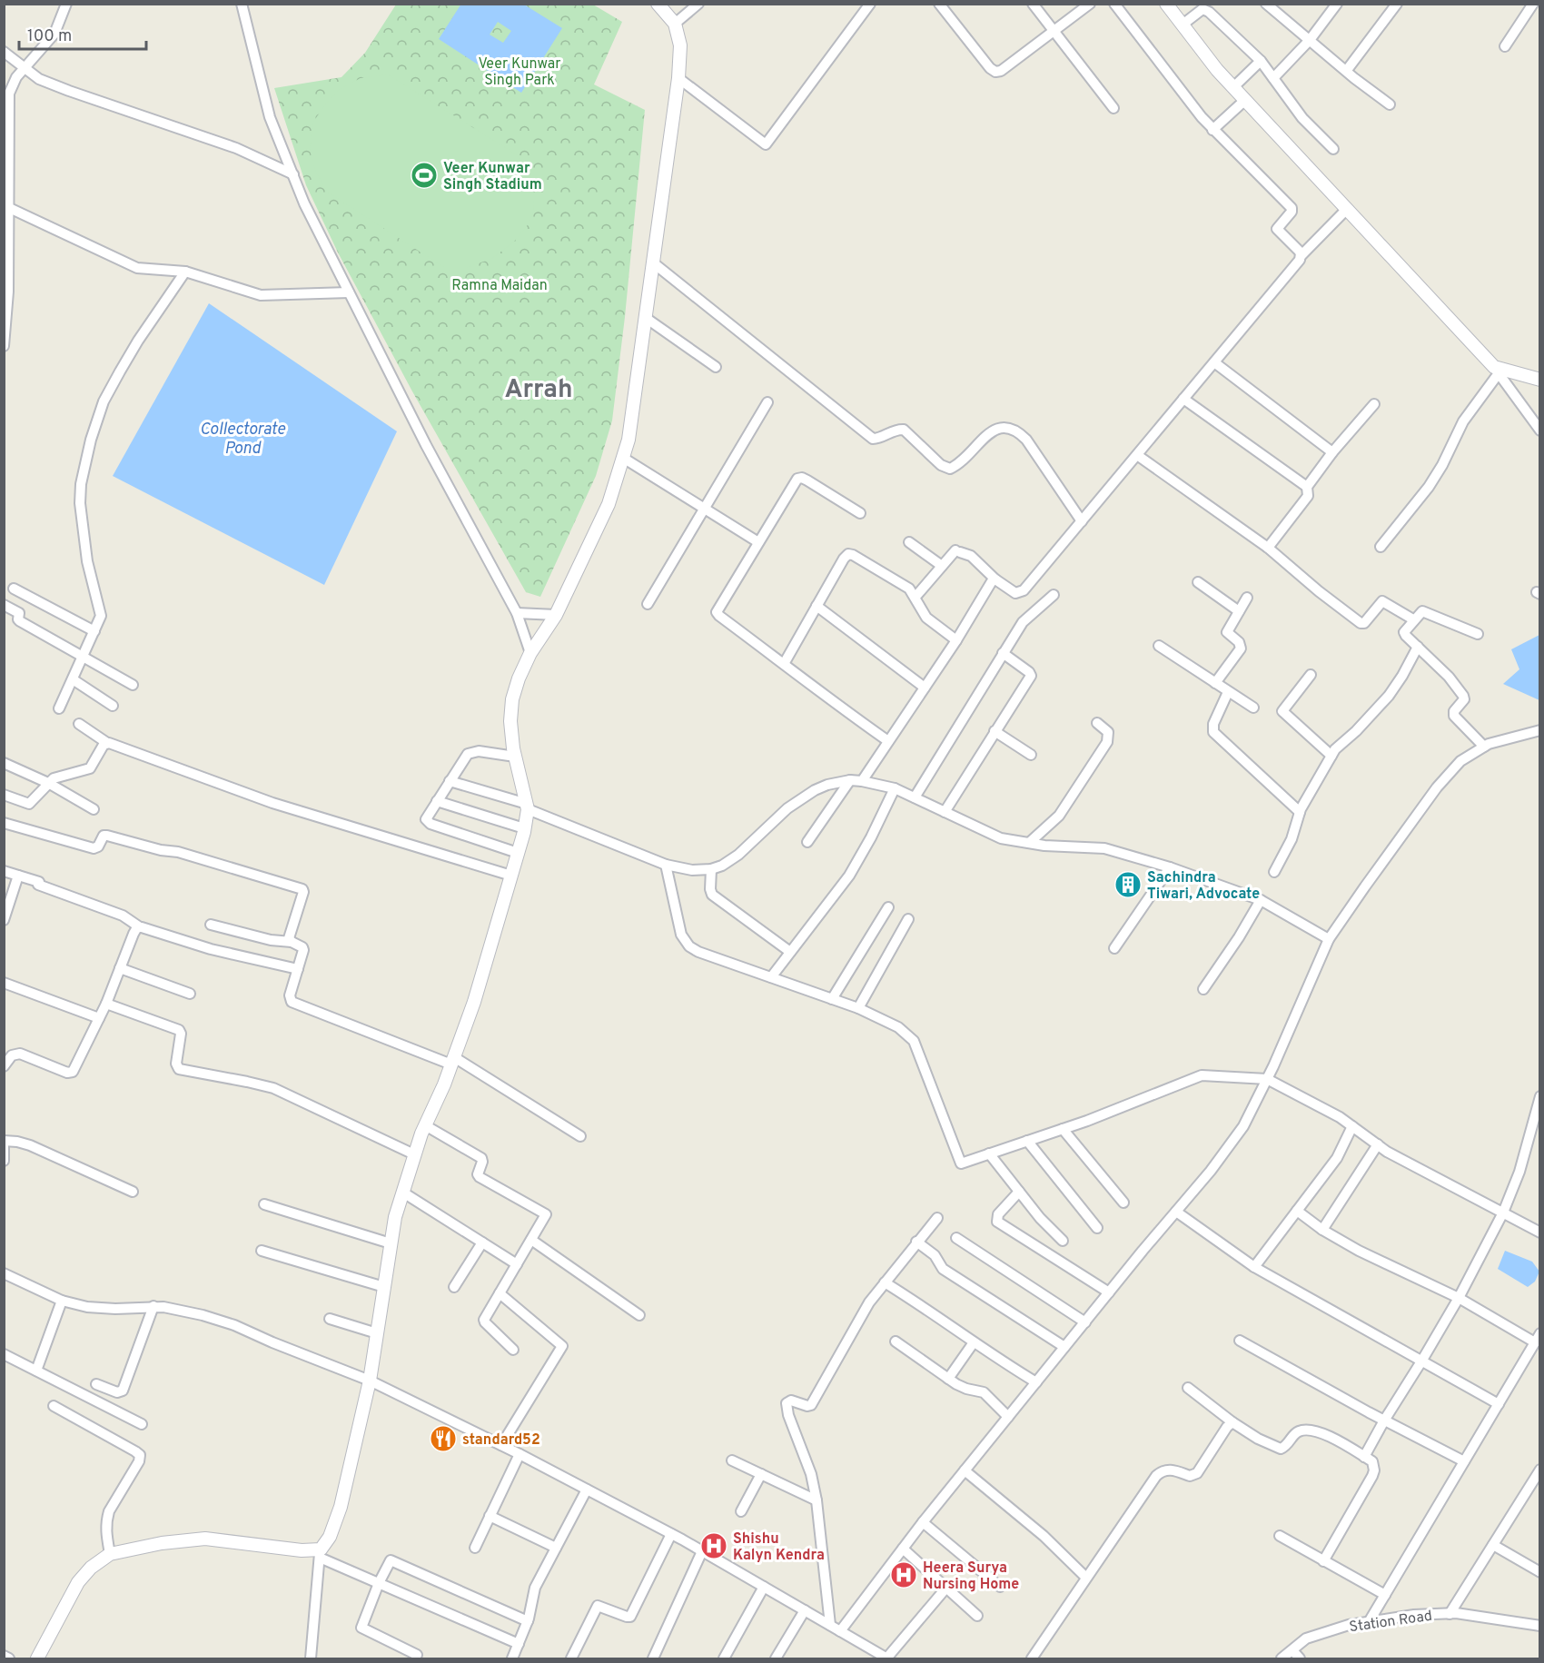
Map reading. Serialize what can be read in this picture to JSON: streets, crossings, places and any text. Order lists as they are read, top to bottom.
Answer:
{
  "streets": {
    "street": ["Station Road"]
  },
  "districts": ["Arrah"],
  "water": ["Collectorate Pond"],
  "parks": ["Veer Kunwar Singh Park", "Ramna Maidan"],
  "places": {
    "sports": ["Veer Kunwar Singh Stadium"],
    "building": ["Sachindra Tiwari, Advocate"],
    "restaurant": ["standard52"],
    "hospital": ["Shishu Kalyn Kendra", "Heera Surya Nursing Home"]
  },
  "scale_bar": "100 m"
}
